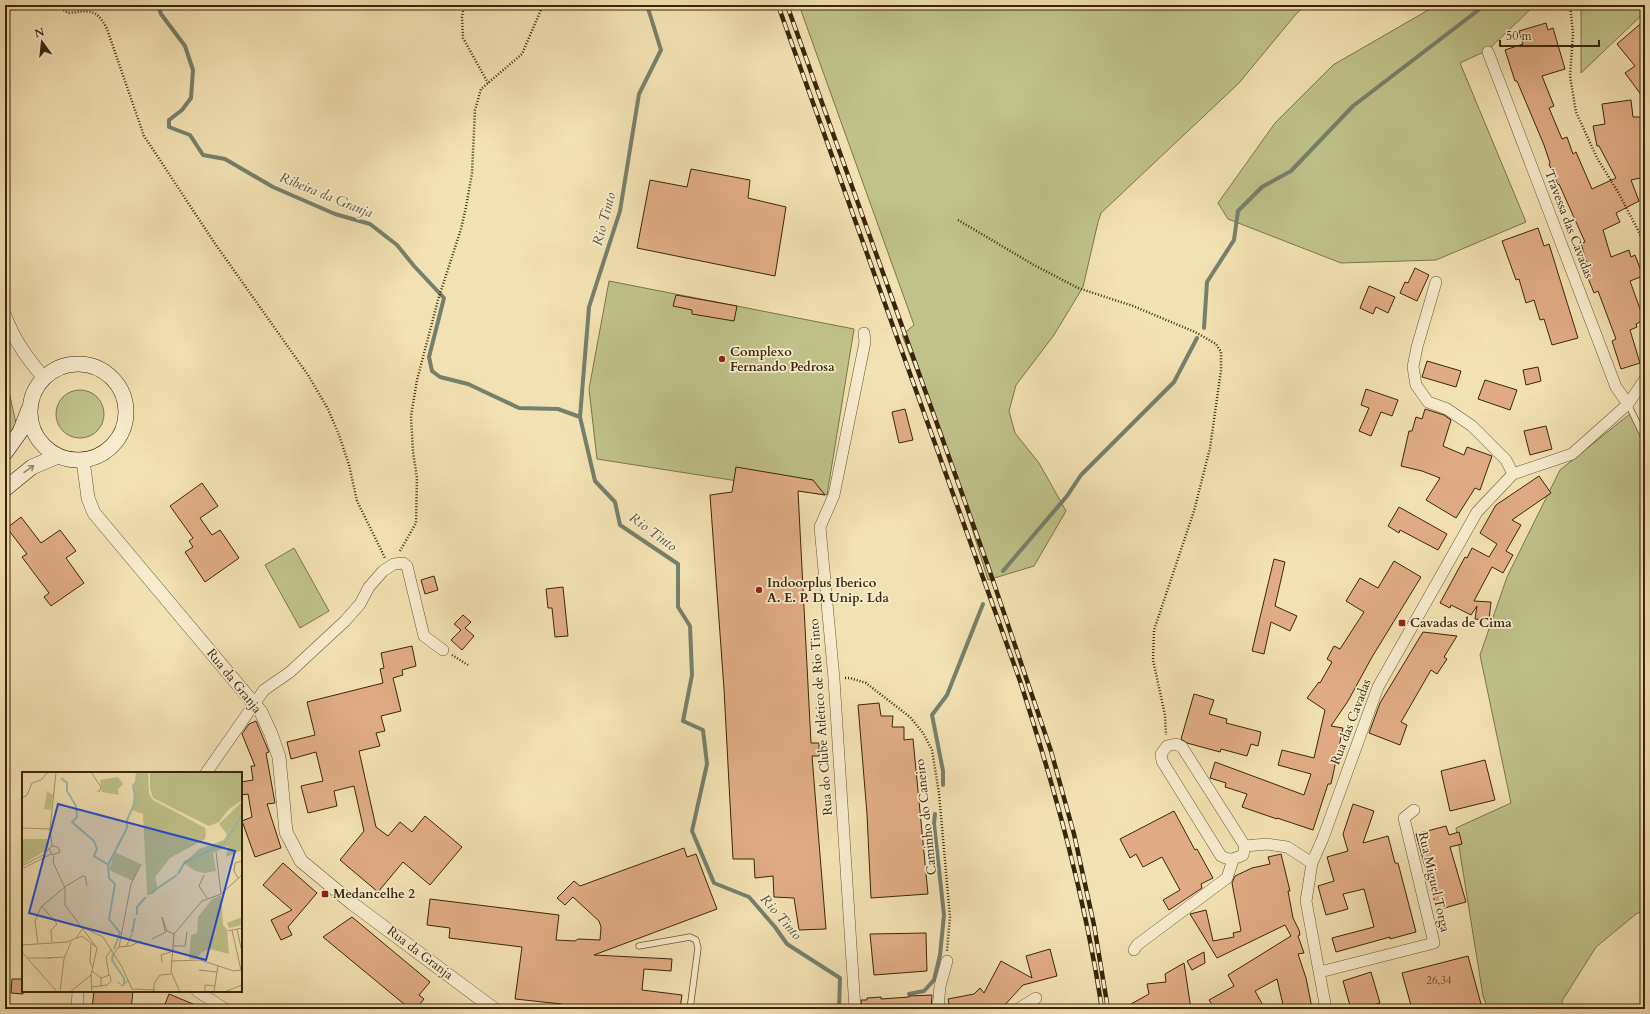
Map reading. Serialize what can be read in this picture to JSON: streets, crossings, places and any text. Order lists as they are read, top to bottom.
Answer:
{
  "streets": {
    "street": [
      "Travessa das Cavadas",
      "Rua da Granja",
      "Rua do Clube Atlético de Rio Tinto",
      "Rua das Cavadas",
      "Rua Miguel Torga"
    ],
    "path": ["Caminho do Caneiro"]
  },
  "crossings": [
    ["Travessa das Cavadas", "Rua das Cavadas"],
    ["Rua do Clube Atlético de Rio Tinto", "Caminho do Caneiro"],
    ["Rua das Cavadas", "Rua Miguel Torga"]
  ],
  "water": ["Ribeira da Granja", "Rio Tinto"],
  "places": {
    "other": ["Complexo Fernando Pedrosa", "Indoorplus Iberico A. E. P. D. Unip. Lda"],
    "transit": ["Cavadas de Cima", "Medancelhe 2"]
  },
  "house_numbers": ["26,34"],
  "scale_bar": "50 m",
  "north": "top"
}
